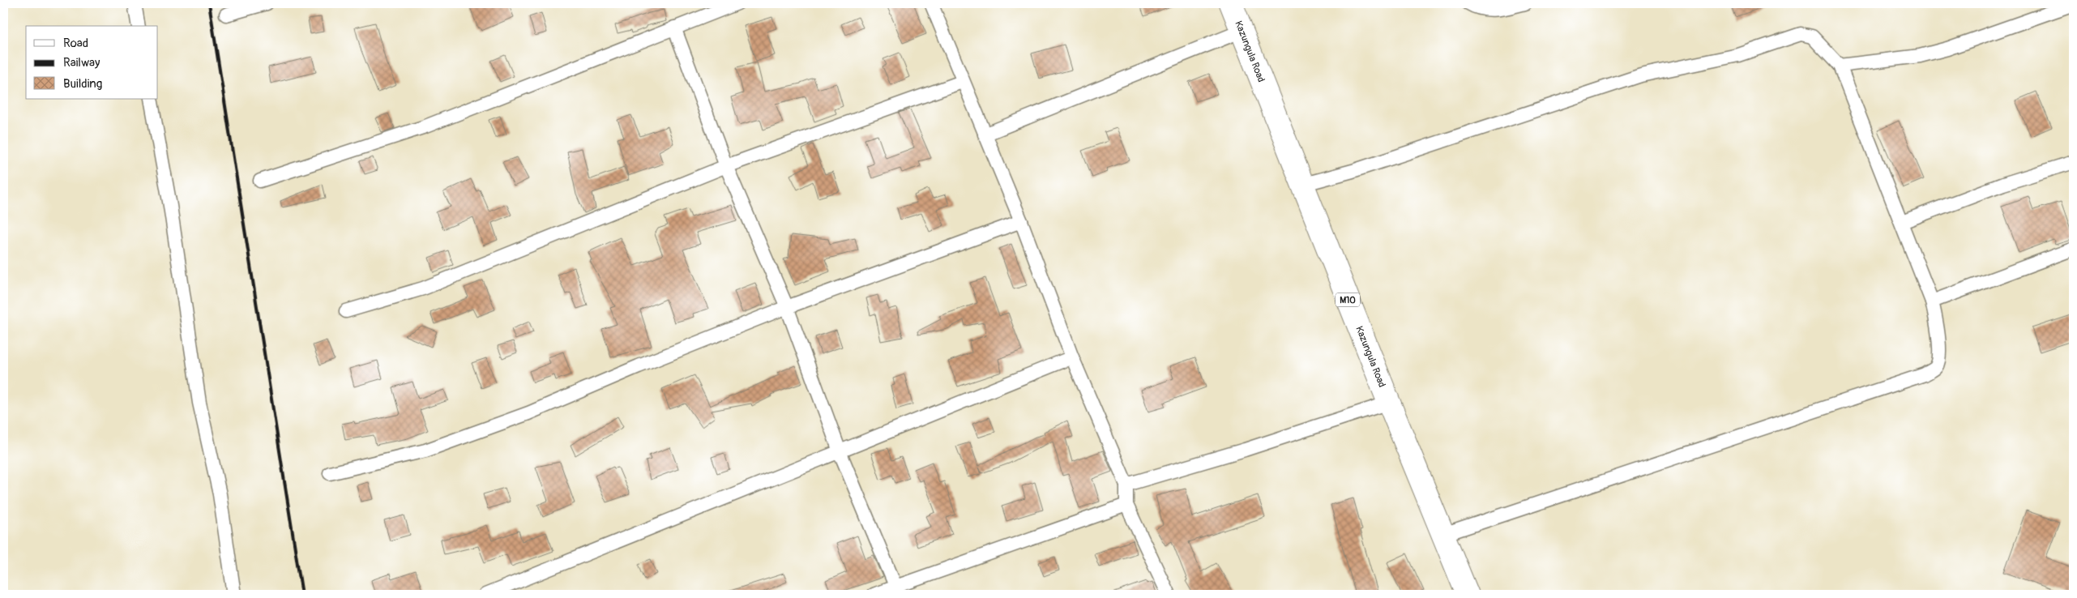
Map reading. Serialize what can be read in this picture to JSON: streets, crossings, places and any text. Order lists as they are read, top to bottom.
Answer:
{
  "streets": {
    "highway": ["Kazungula Road", "M10"]
  },
  "legend": ["Road", "Railway", "Building"]
}
